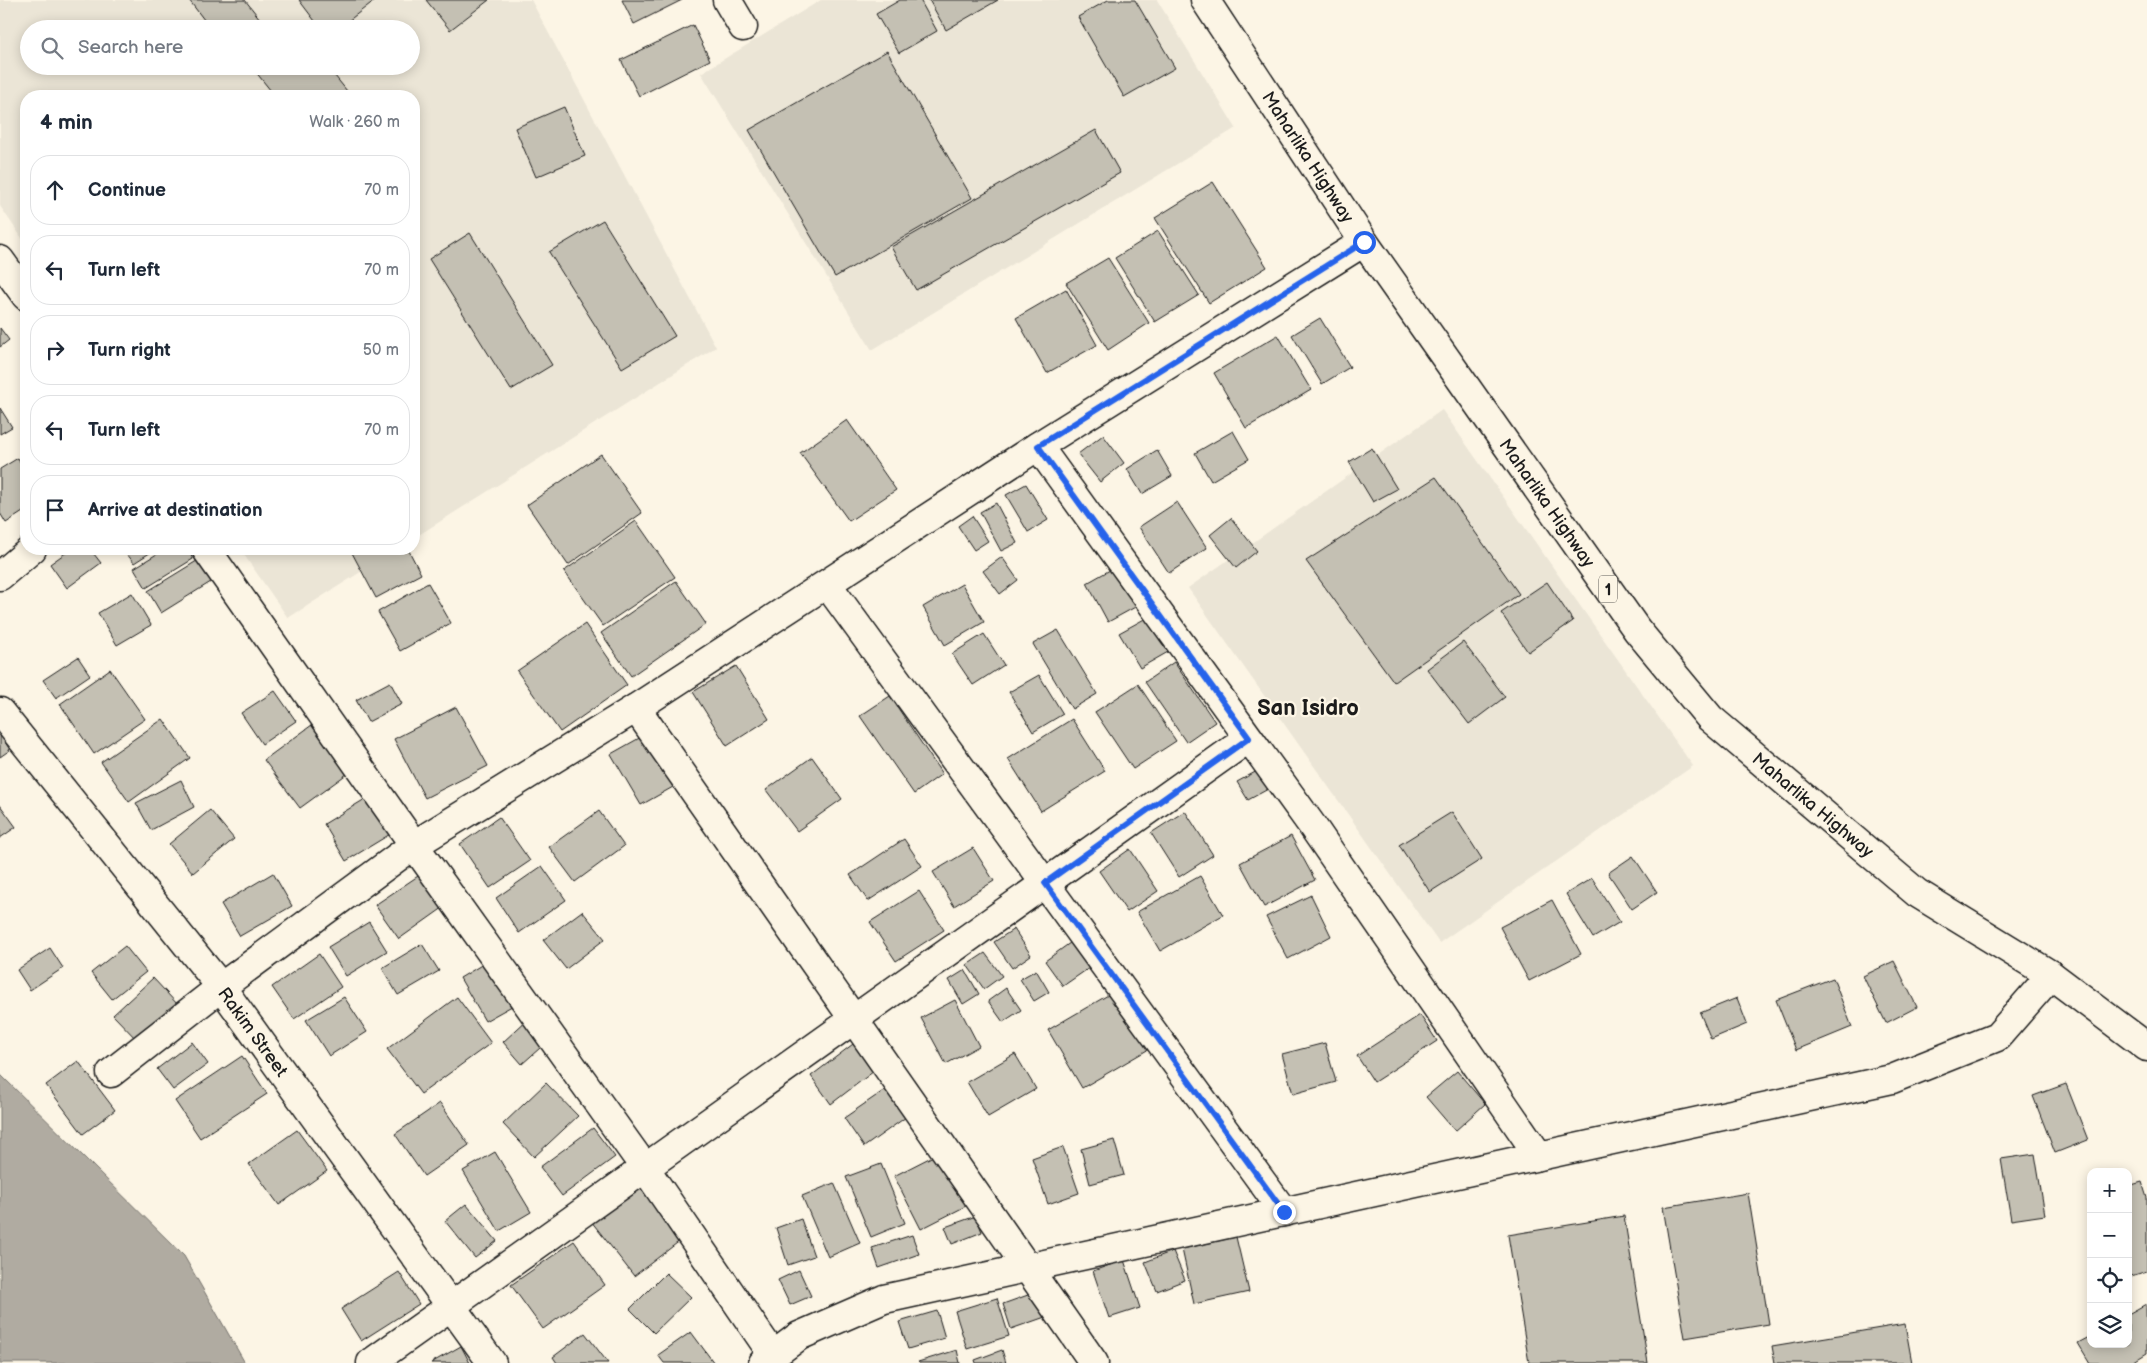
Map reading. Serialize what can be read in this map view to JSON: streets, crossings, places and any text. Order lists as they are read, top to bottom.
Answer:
{
  "streets": {
    "main road": ["Maharlika Highway", "1", "Rakim Street"]
  },
  "districts": ["San Isidro"],
  "page": {
    "search": "Search here",
    "heading": ["4 min", "Walk · 260 m"],
    "list": [
      ["Continue", "70 m"],
      ["Turn left", "70 m"],
      ["Turn right", "50 m"],
      ["Turn left", "70 m"],
      "Arrive at destination"
    ],
    "map_buttons": ["+", "−"]
  }
}
